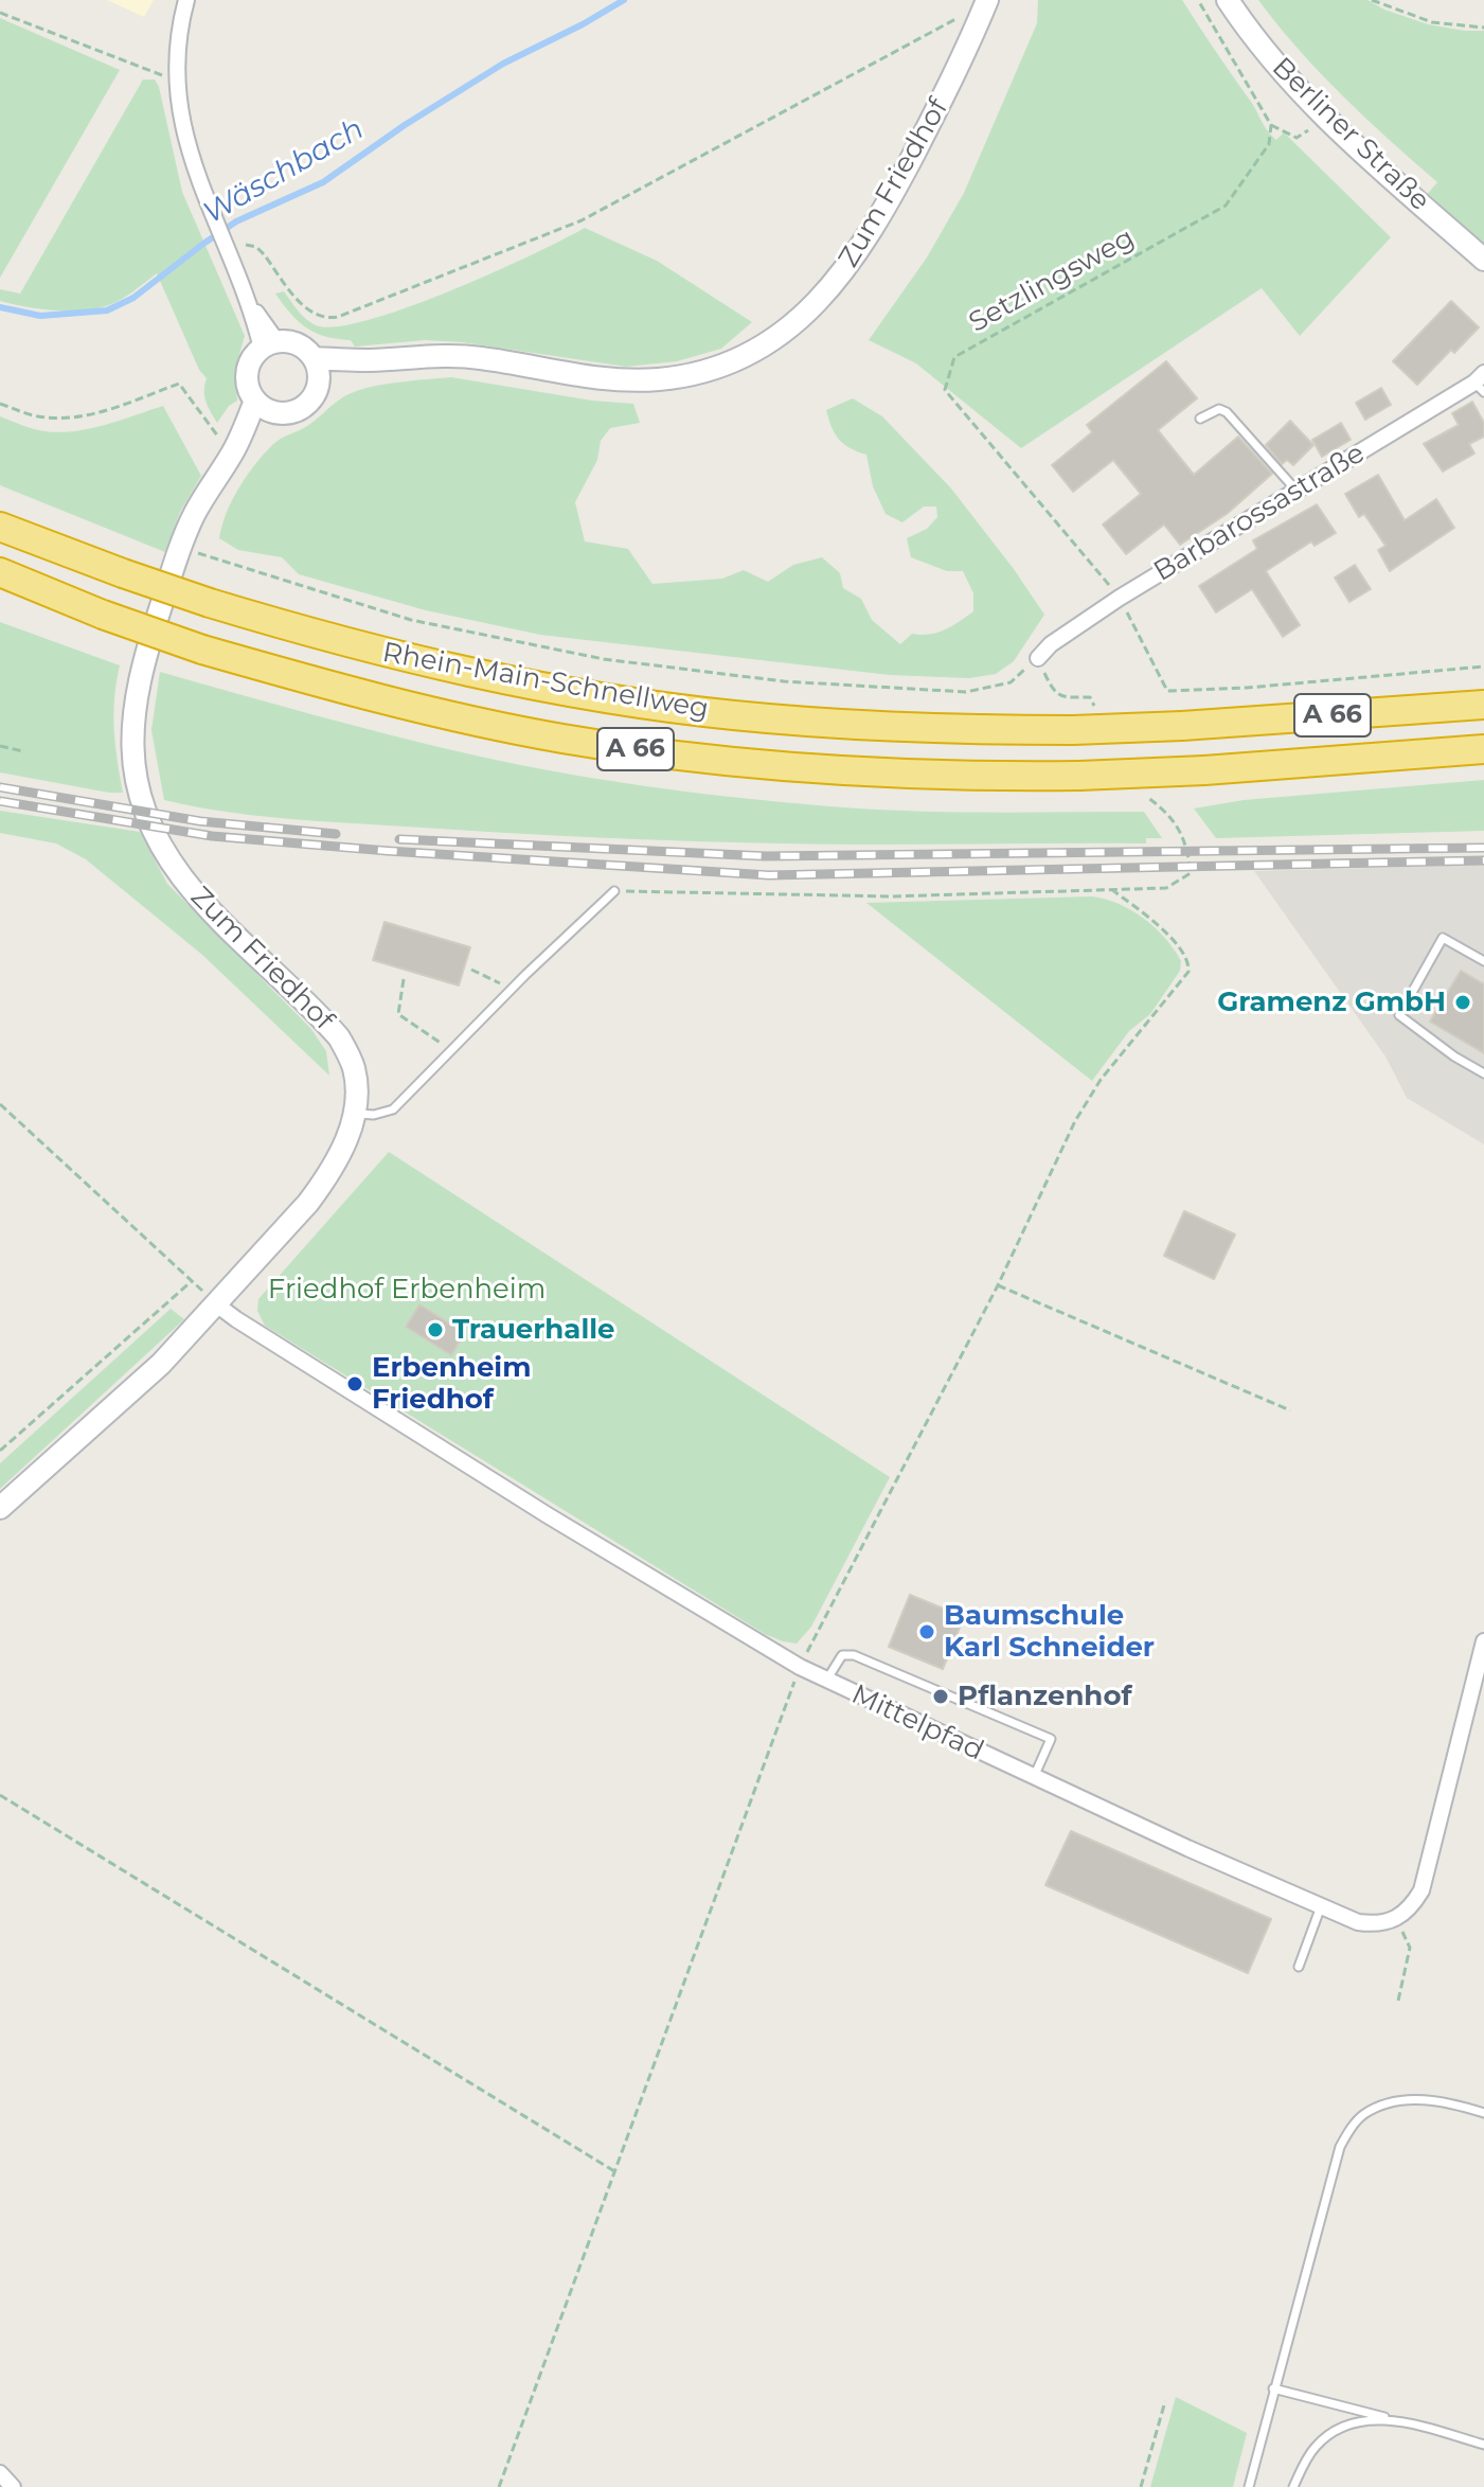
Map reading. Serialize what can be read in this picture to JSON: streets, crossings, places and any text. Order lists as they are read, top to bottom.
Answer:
{
  "streets": {
    "highway": ["Rhein-Main-Schnellweg", "A 66"],
    "street": [
      "Berliner Straße",
      "Zum Friedhof",
      "Barbarossastraße",
      "Mittelpfad"
    ],
    "path": ["Setzlingsweg"]
  },
  "crossings": [
    ["Zum Friedhof", "Mittelpfad"],
    ["Setzlingsweg", "Barbarossastraße"],
    ["Rhein-Main-Schnellweg", "A 66"]
  ],
  "water": ["Wäschbach"],
  "parks": ["Friedhof Erbenheim"],
  "places": [
    "Gramenz GmbH",
    "Trauerhalle",
    "Erbenheim Friedhof",
    "Baumschule Karl Schneider",
    "Pflanzenhof"
  ]
}
